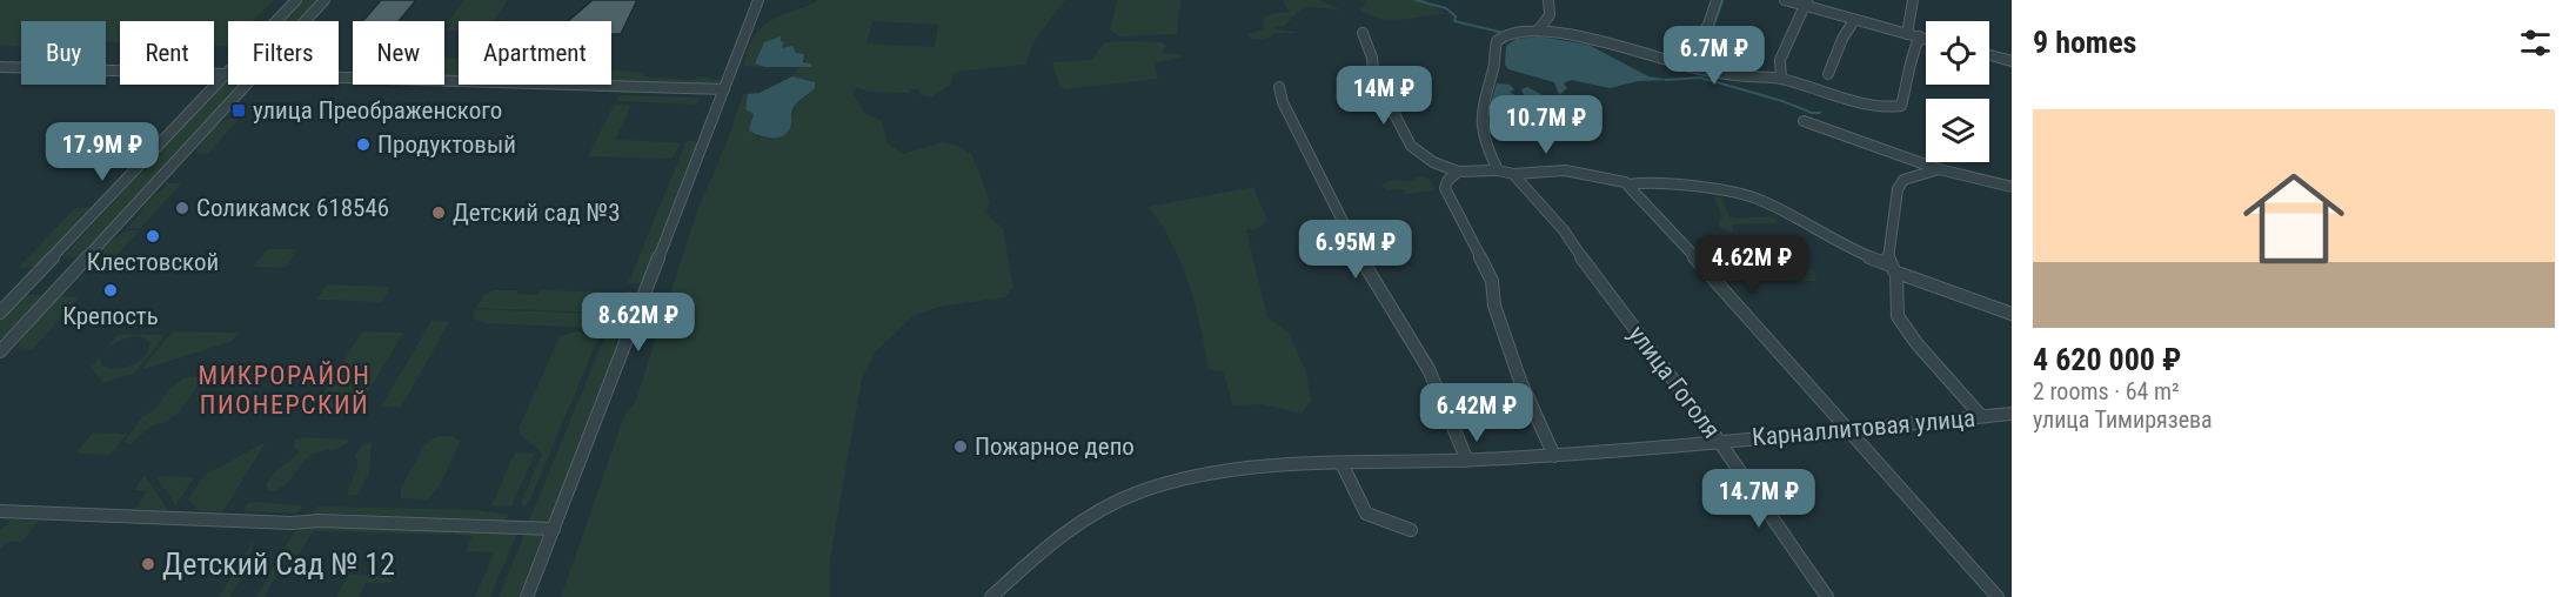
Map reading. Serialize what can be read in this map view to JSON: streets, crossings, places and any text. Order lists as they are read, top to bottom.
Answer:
{
  "streets": {
    "street": ["улица Гоголя", "Карналлитовая улица"]
  },
  "crossings": [
    ["улица Гоголя", "Карналлитовая улица"]
  ],
  "districts": ["МИКРОРАЙОН ПИОНЕРСКИЙ"],
  "places": {
    "transit": ["улица Преображенского"],
    "other": [
      "Продуктовый",
      "Соликамск 618546",
      "Детский сад №3",
      "Клестовской",
      "Крепость",
      "Пожарное депо",
      "Детский Сад № 12"
    ]
  },
  "page": {
    "heading": "9 homes",
    "chip": [
      "Buy",
      "Rent",
      "Filters",
      "New",
      "Apartment"
    ],
    "price": [
      "6.7M ₽",
      "14M ₽",
      "10.7M ₽",
      "17.9M ₽",
      "6.95M ₽",
      "4.62M ₽",
      "8.62M ₽",
      "6.42M ₽",
      "14.7M ₽"
    ],
    "list": [
      {
        "name": "4 620 000 ₽",
        "note": "2 rooms · 64 m² · улица Тимирязева"
      }
    ]
  }
}
